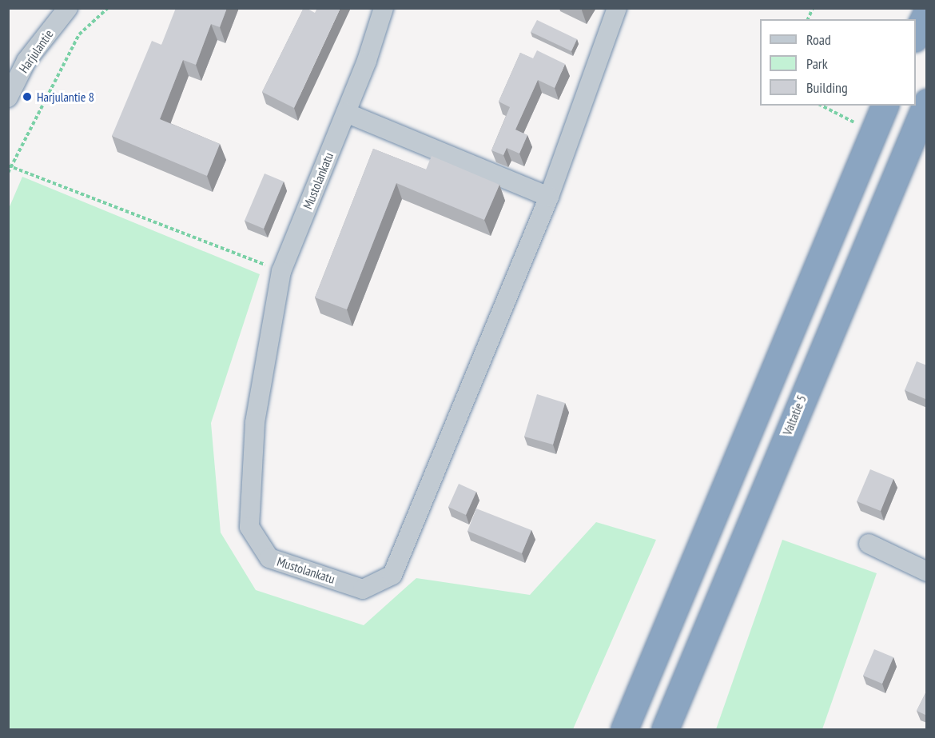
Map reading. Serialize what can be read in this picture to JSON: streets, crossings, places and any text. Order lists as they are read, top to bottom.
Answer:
{
  "streets": {
    "highway": ["Valtatie 5"],
    "street": ["Harjulantie", "Mustolankatu"]
  },
  "places": ["Harjulantie 8"],
  "legend": ["Road", "Park", "Building"]
}
